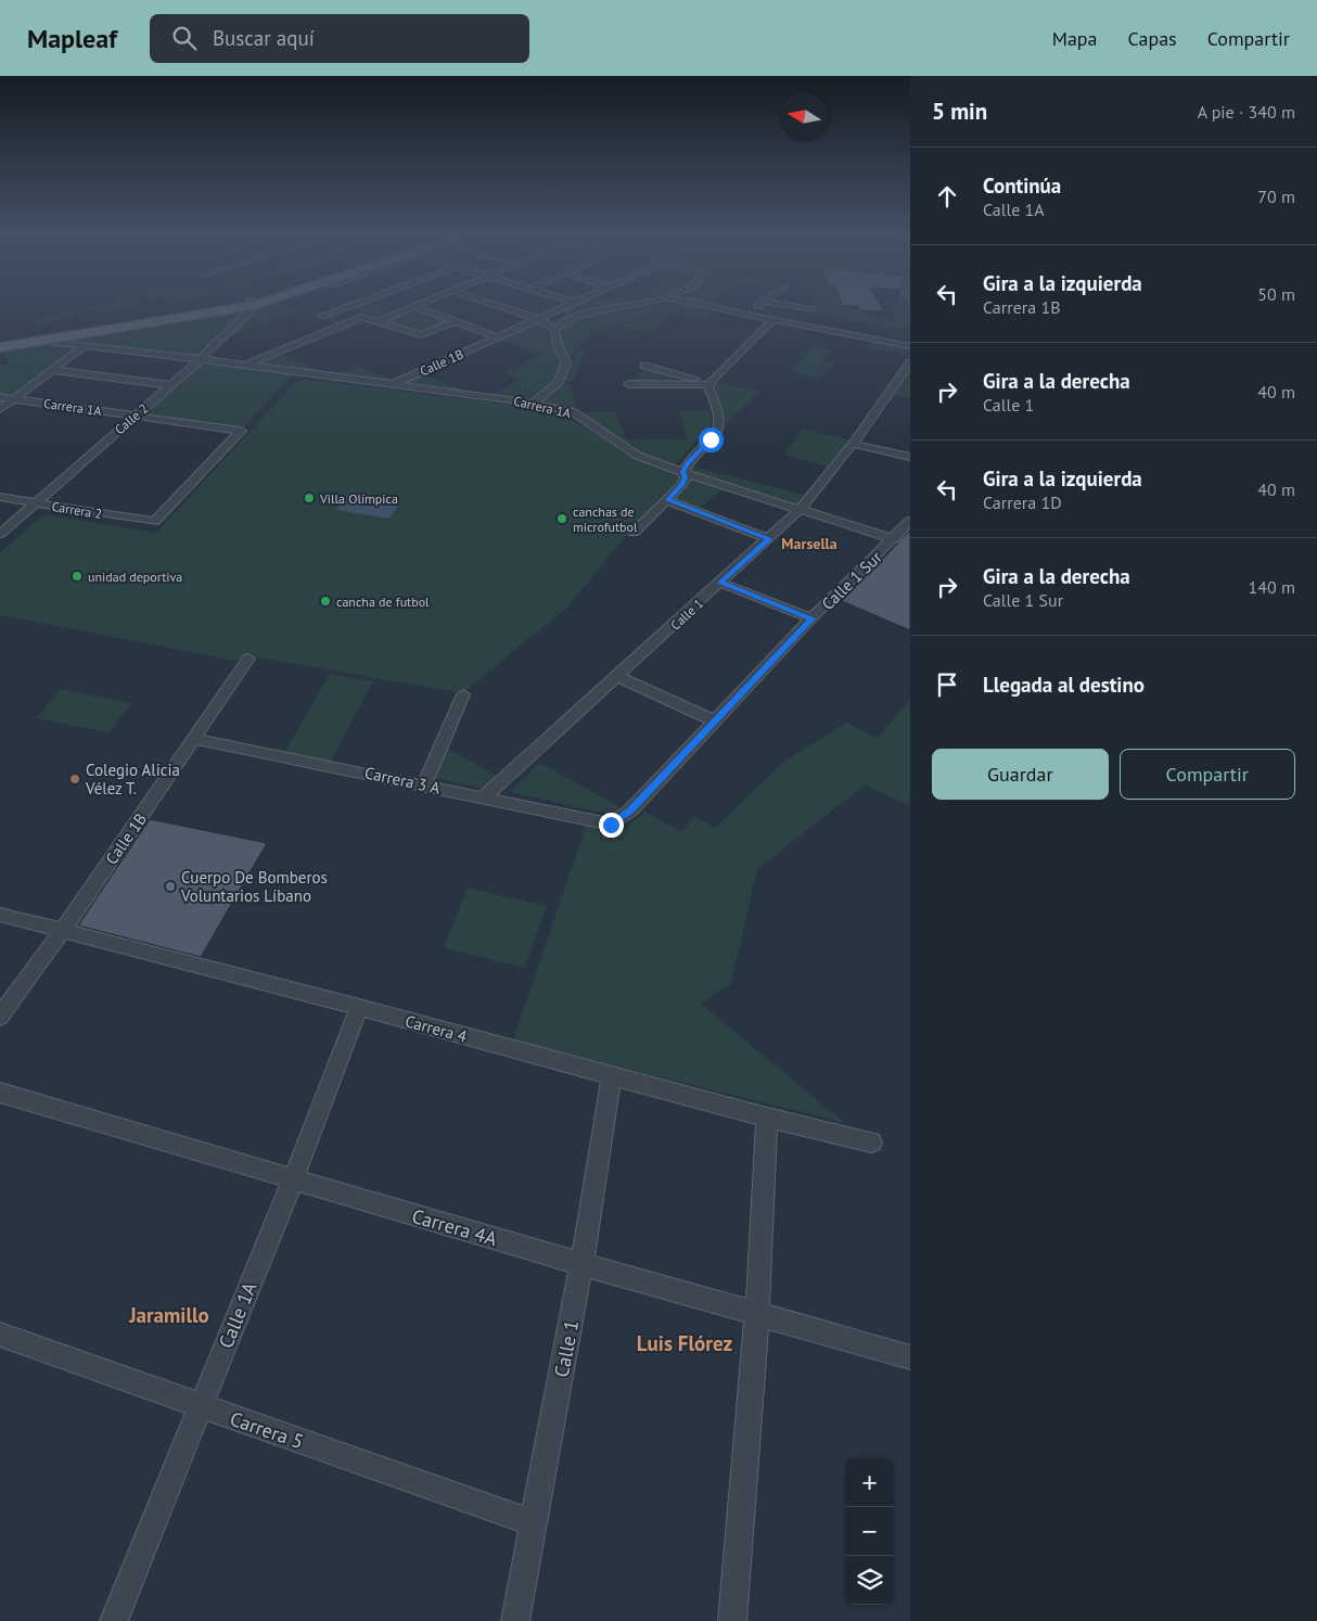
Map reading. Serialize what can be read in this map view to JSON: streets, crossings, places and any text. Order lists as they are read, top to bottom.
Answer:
{
  "streets": {
    "street": [
      "Calle 1B",
      "Carrera 1A",
      "Calle 2",
      "Carrera 2",
      "Calle 1 Sur",
      "Calle 1",
      "Carrera 3 A",
      "Carrera 4",
      "Carrera 4A",
      "Calle 1A",
      "Carrera 5"
    ]
  },
  "crossings": [
    ["Calle 1B", "Carrera 1A"],
    ["Calle 1B", "Carrera 3 A"],
    ["Calle 1B", "Carrera 4"],
    ["Carrera 1A", "Calle 2"],
    ["Carrera 1A", "Carrera 2"],
    ["Carrera 1A", "Calle 1 Sur"],
    ["Carrera 1A", "Calle 1"],
    ["Calle 2", "Carrera 2"],
    ["Calle 1 Sur", "Carrera 3 A"],
    ["Calle 1", "Carrera 3 A"],
    ["Calle 1", "Carrera 4"],
    ["Calle 1", "Carrera 4A"],
    ["Calle 1", "Carrera 5"],
    ["Carrera 4", "Calle 1A"],
    ["Carrera 4A", "Calle 1A"],
    ["Calle 1A", "Carrera 5"]
  ],
  "districts": ["Marsella", "Jaramillo", "Luis Flórez"],
  "places": [
    "Villa Olímpica",
    "canchas de microfutbol",
    "unidad deportiva",
    "cancha de futbol",
    "Colegio Alicia Vélez T.",
    "Cuerpo De Bomberos Voluntarios Líbano"
  ],
  "north": "left",
  "page": {
    "header": "Mapleaf",
    "search": "Buscar aquí",
    "nav": ["Mapa", "Capas", "Compartir"],
    "heading": ["5 min", "A pie · 340 m"],
    "list": [
      ["Continúa", "Calle 1A", "70 m"],
      ["Gira a la izquierda", "Carrera 1B", "50 m"],
      ["Gira a la derecha", "Calle 1", "40 m"],
      ["Gira a la izquierda", "Carrera 1D", "40 m"],
      ["Gira a la derecha", "Calle 1 Sur", "140 m"],
      "Llegada al destino"
    ],
    "buttons": ["Guardar", "Compartir"],
    "map_buttons": ["+", "−"]
  }
}
